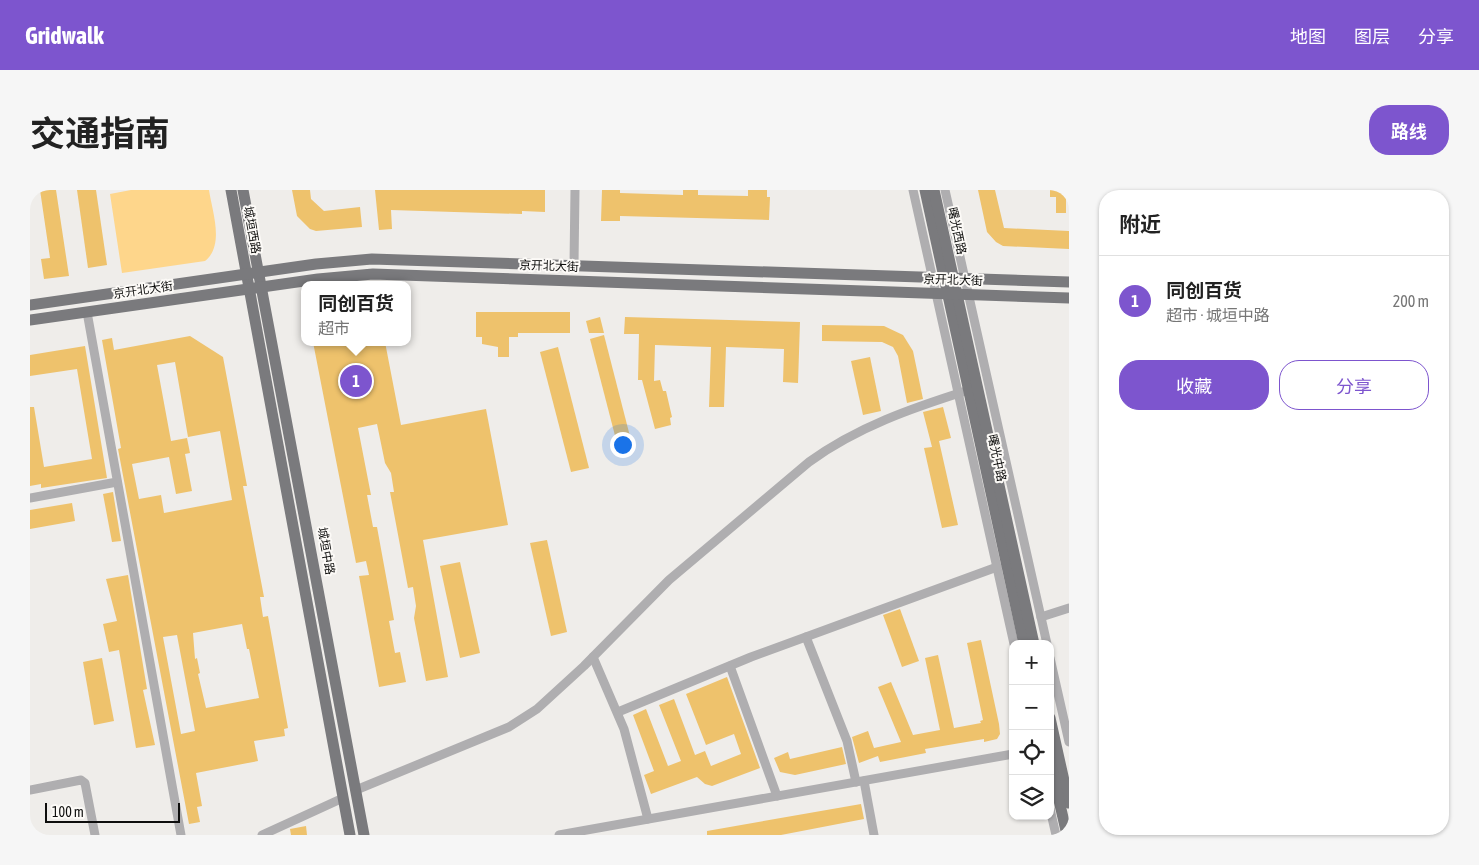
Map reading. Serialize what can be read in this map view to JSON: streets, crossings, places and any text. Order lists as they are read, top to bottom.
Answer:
{
  "streets": {
    "main road": [
      "城垣西路",
      "曙光西路",
      "京开北大街",
      "曙光中路",
      "城垣中路"
    ]
  },
  "crossings": [
    ["城垣西路", "京开北大街"],
    ["城垣西路", "城垣中路"],
    ["曙光西路", "京开北大街"],
    ["曙光西路", "曙光中路"],
    ["京开北大街", "曙光中路"],
    ["京开北大街", "城垣中路"]
  ],
  "scale_bar": "100 m",
  "page": {
    "header": "Gridwalk",
    "nav": ["地图", "图层", "分享"],
    "title": "交通指南",
    "buttons": [
      "路线",
      ["收藏", "分享"]
    ],
    "heading": "附近",
    "list": [
      {
        "mark": "1",
        "name": "同创百货",
        "note": "超市 · 城垣中路",
        "value": "200 m"
      }
    ],
    "popup": ["同创百货", "超市"],
    "pins": "1",
    "map_buttons": ["+", "−"],
    "scale": "100 m"
  }
}
